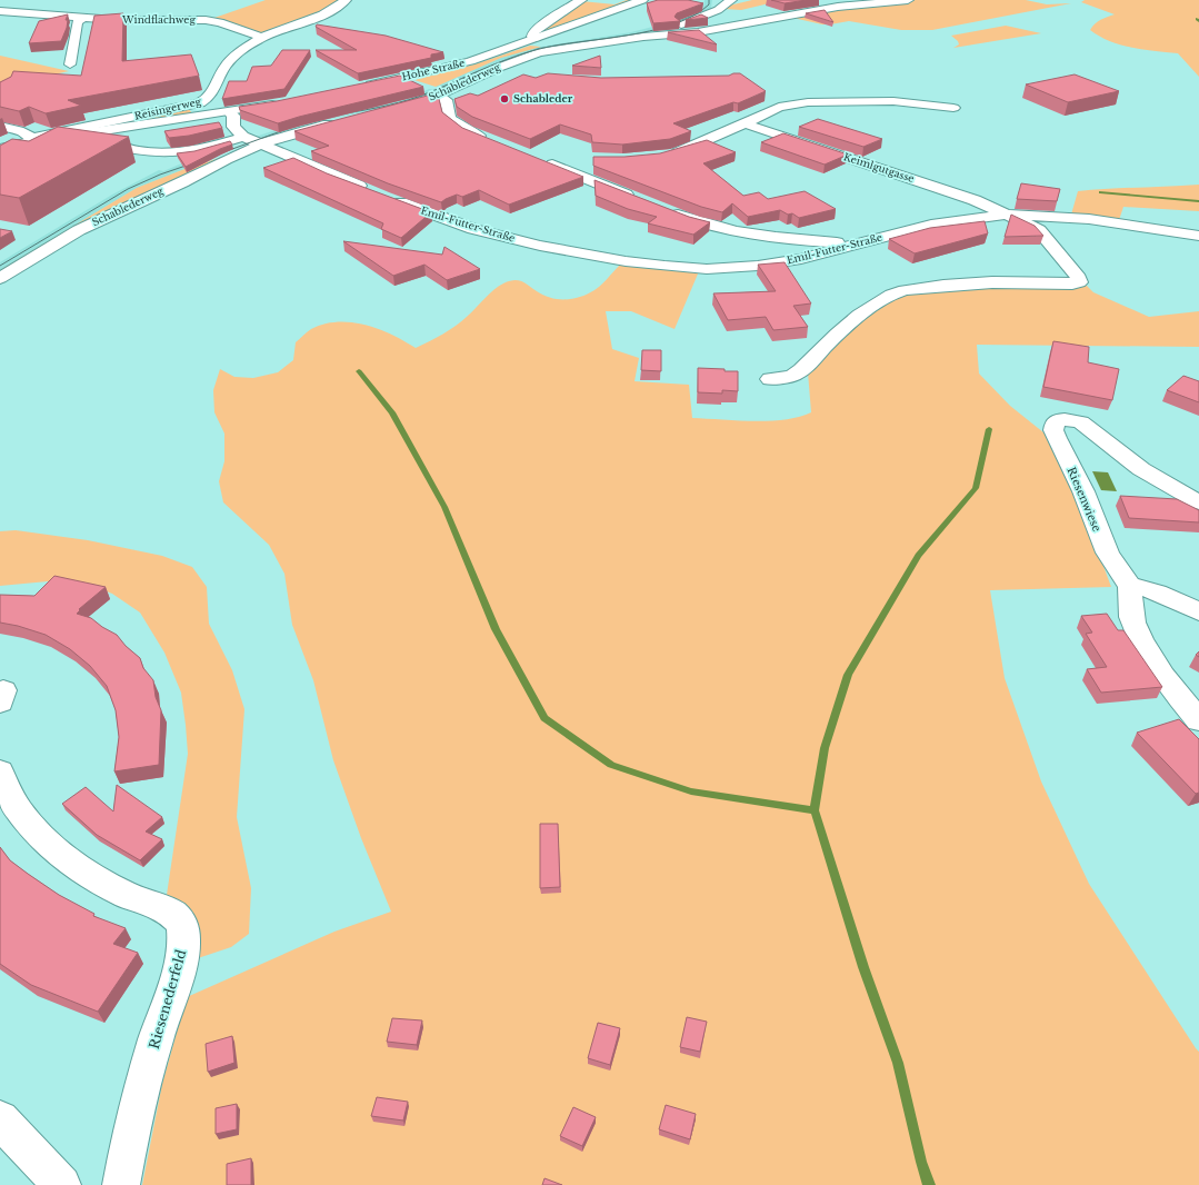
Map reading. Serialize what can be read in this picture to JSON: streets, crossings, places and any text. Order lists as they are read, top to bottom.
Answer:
{
  "streets": {
    "street": [
      "Windflachweg",
      "Hohe Straße",
      "Schablederweg",
      "Reisingerweg",
      "Keimlgutgasse",
      "Emil-Futter-Straße",
      "Riesenwiese",
      "Riesenederfeld"
    ]
  },
  "crossings": [
    ["Windflachweg", "Reisingerweg"],
    ["Keimlgutgasse", "Emil-Futter-Straße"]
  ],
  "places": ["Schableder"]
}
